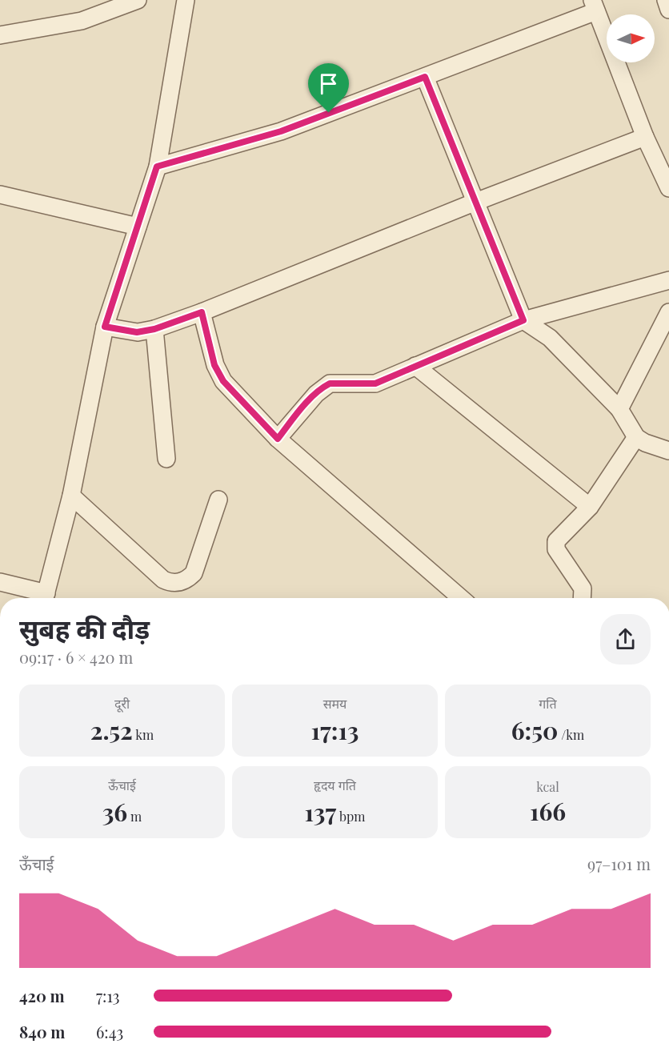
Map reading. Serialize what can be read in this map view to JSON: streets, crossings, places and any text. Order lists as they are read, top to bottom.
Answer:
{
  "north": "right",
  "page": {
    "heading": ["सुबह की दौड़", "09:17 · 6 × 420 m"],
    "stats": [
      ["दूरी", "2.52 km"],
      ["समय", "17:13"],
      ["गति", "6:50 /km"],
      ["ऊँचाई", "36 m"],
      ["हृदय गति", "137 bpm"],
      ["kcal", "166"]
    ],
    "chart": ["ऊँचाई", "97–101 m"],
    "list": [
      {
        "name": "420 m",
        "note": "7:13"
      },
      {
        "name": "840 m",
        "note": "6:43"
      }
    ]
  }
}
